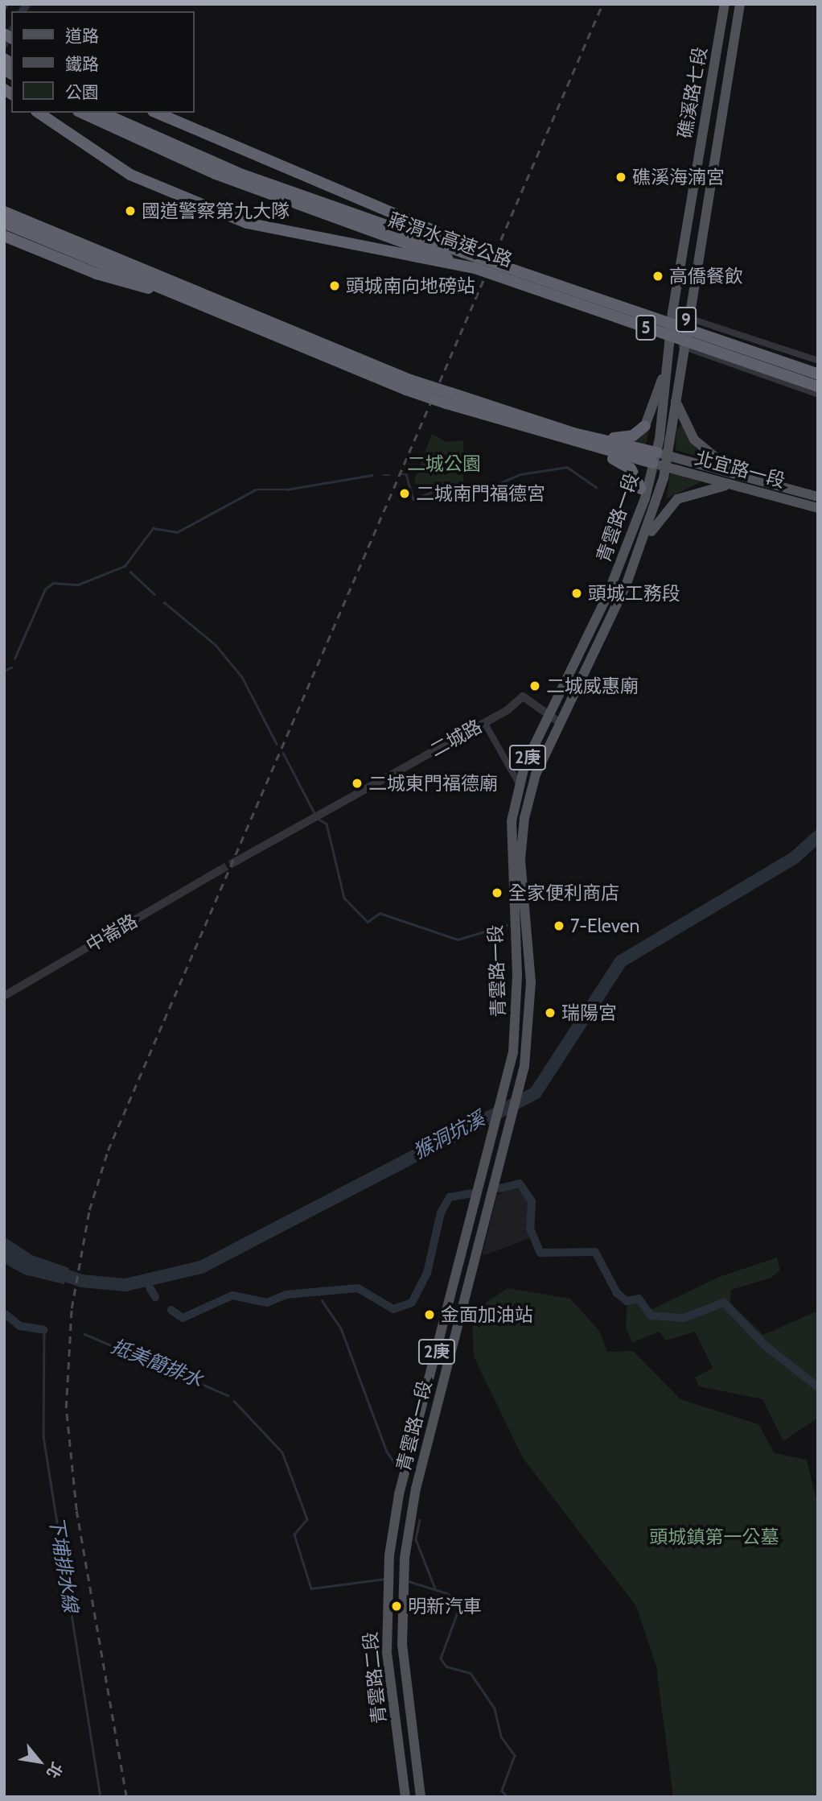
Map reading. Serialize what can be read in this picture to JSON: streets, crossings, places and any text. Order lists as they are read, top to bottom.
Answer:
{
  "streets": {
    "highway": ["蔣渭水高速公路", "5"],
    "main road": [
      "礁溪路七段",
      "9",
      "北宜路一段",
      "青雲路一段",
      "2庚",
      "青雲路二段"
    ],
    "street": ["二城路", "中崙路"]
  },
  "crossings": [
    ["礁溪路七段", "青雲路一段"],
    ["北宜路一段", "青雲路一段"],
    ["青雲路一段", "二城路"],
    ["青雲路一段", "青雲路二段"]
  ],
  "water": ["猴洞坑溪", "抵美簡排水", "下埔排水線"],
  "parks": ["二城公園", "頭城鎮第一公墓"],
  "places": [
    "礁溪海湳宮",
    "國道警察第九大隊",
    "高僑餐飲",
    "頭城南向地磅站",
    "二城南門福德宮",
    "頭城工務段",
    "二城威惠廟",
    "二城東門福德廟",
    "全家便利商店",
    "7-Eleven",
    "瑞陽宮",
    "金面加油站",
    "明新汽車"
  ],
  "legend": ["道路", "鐵路", "公園"],
  "north": "bottom right"
}
